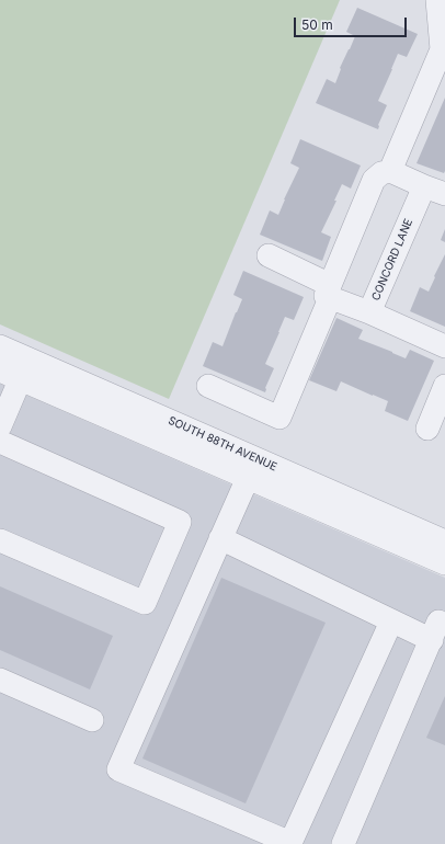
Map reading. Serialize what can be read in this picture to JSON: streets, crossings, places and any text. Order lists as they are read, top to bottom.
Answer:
{
  "streets": {
    "street": ["CONCORD LANE", "SOUTH 88TH AVENUE"]
  },
  "scale_bar": "50 m"
}
